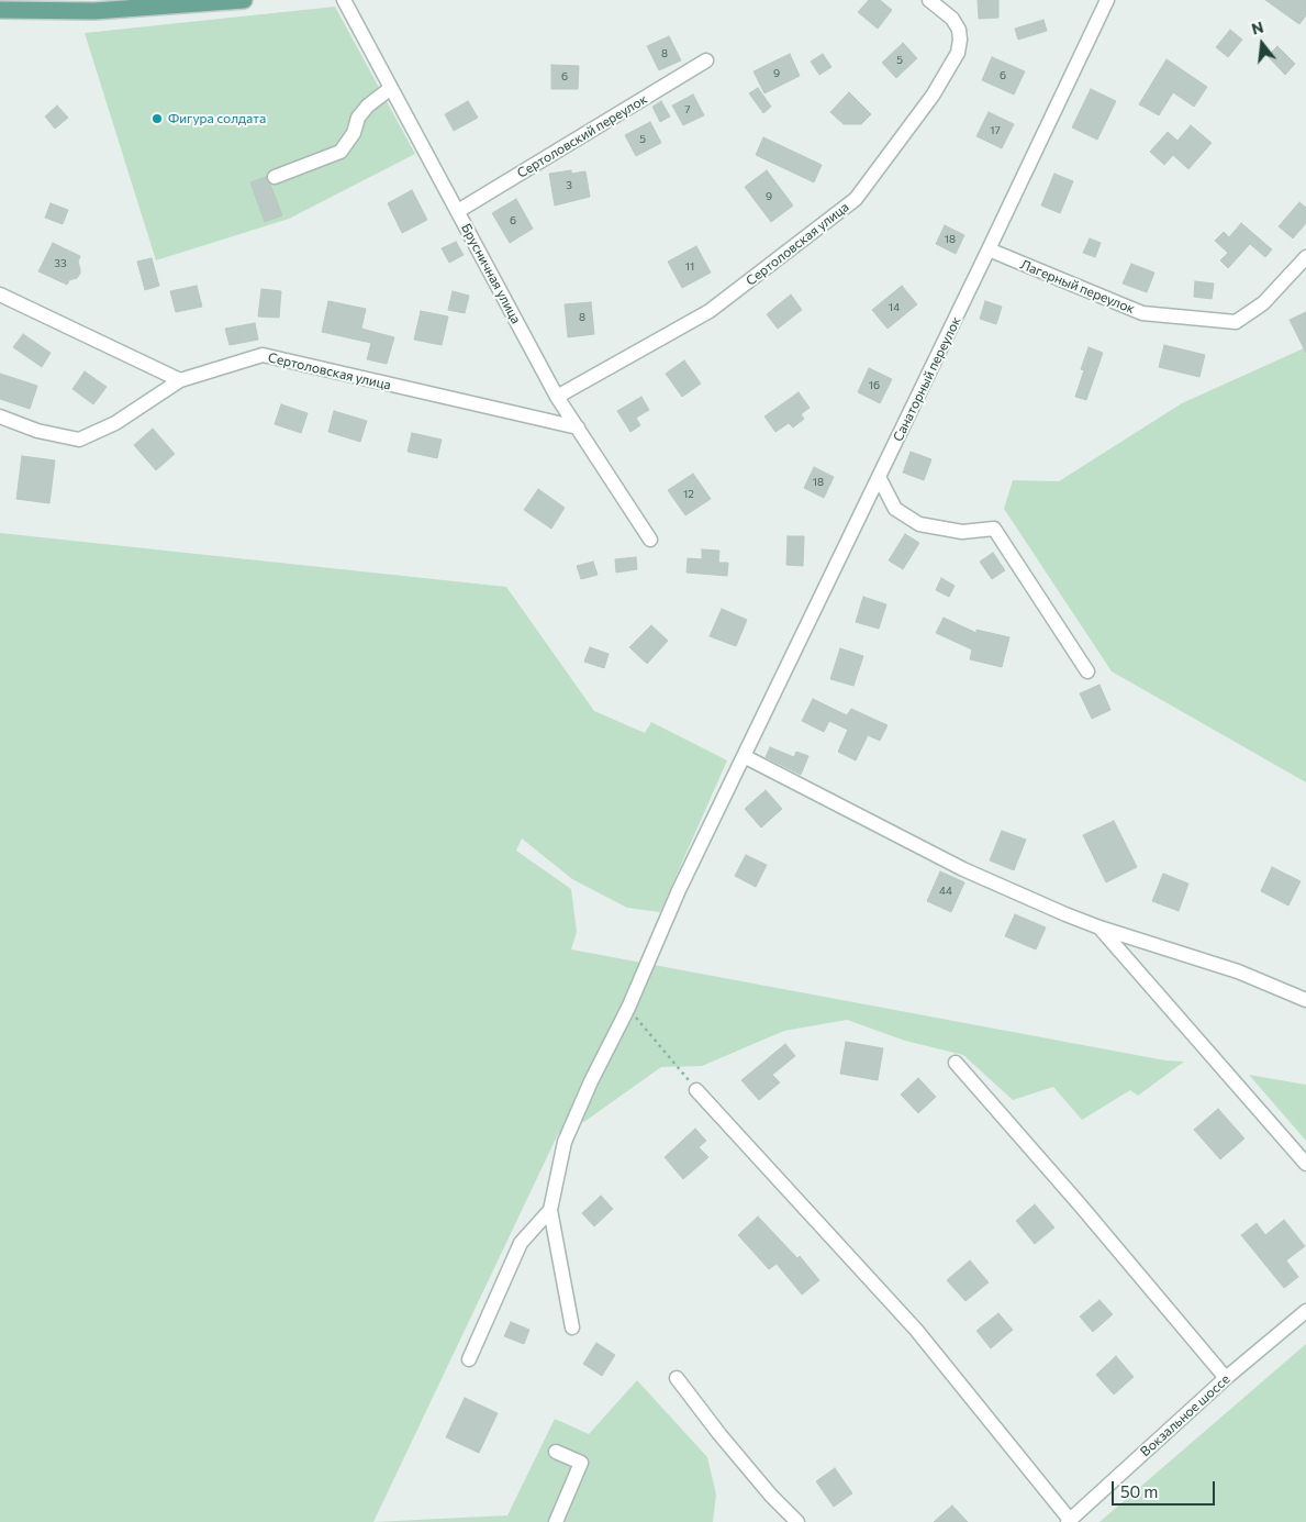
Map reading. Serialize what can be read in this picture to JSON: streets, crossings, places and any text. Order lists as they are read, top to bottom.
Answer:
{
  "streets": {
    "street": [
      "Сертоловский переулок",
      "Сертоловская улица",
      "Брусничная улица",
      "Лагерный переулок",
      "Санаторный переулок",
      "Вокзальное шоссе"
    ]
  },
  "crossings": [
    ["Сертоловский переулок", "Брусничная улица"],
    ["Сертоловская улица", "Брусничная улица"],
    ["Лагерный переулок", "Санаторный переулок"]
  ],
  "places": ["Фигура солдата"],
  "house_numbers": [
    "8",
    "5",
    "9",
    "6",
    "6",
    "7",
    "17",
    "5",
    "3",
    "9",
    "6",
    "18",
    "33",
    "11",
    "14",
    "8",
    "16",
    "18",
    "12",
    "44"
  ],
  "scale_bar": "50 m",
  "north": "top"
}
